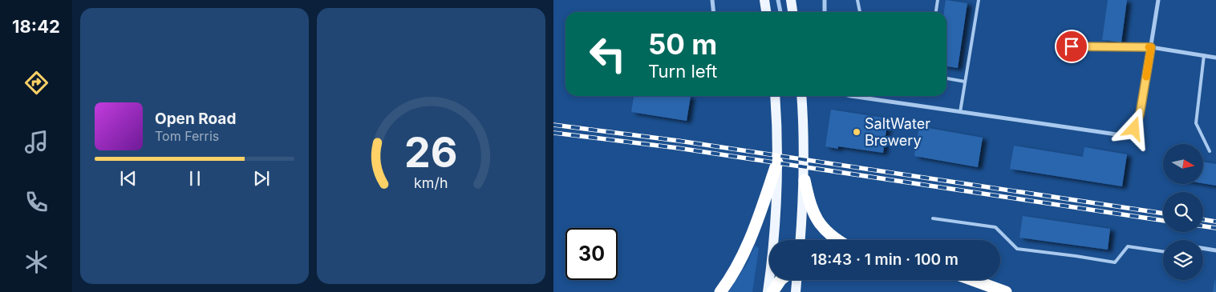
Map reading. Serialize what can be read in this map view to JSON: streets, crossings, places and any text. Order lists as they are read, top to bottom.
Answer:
{
  "places": ["SaltWater Brewery"],
  "north": "right",
  "page": {
    "tabs": "18:42",
    "turn": ["50 m", "Turn left"],
    "song": ["Open Road", "Tom Ferris"],
    "limit": "30",
    "trip": "18:43 · 1 min · 100 m",
    "gauge": ["26", "km/h"]
  }
}
